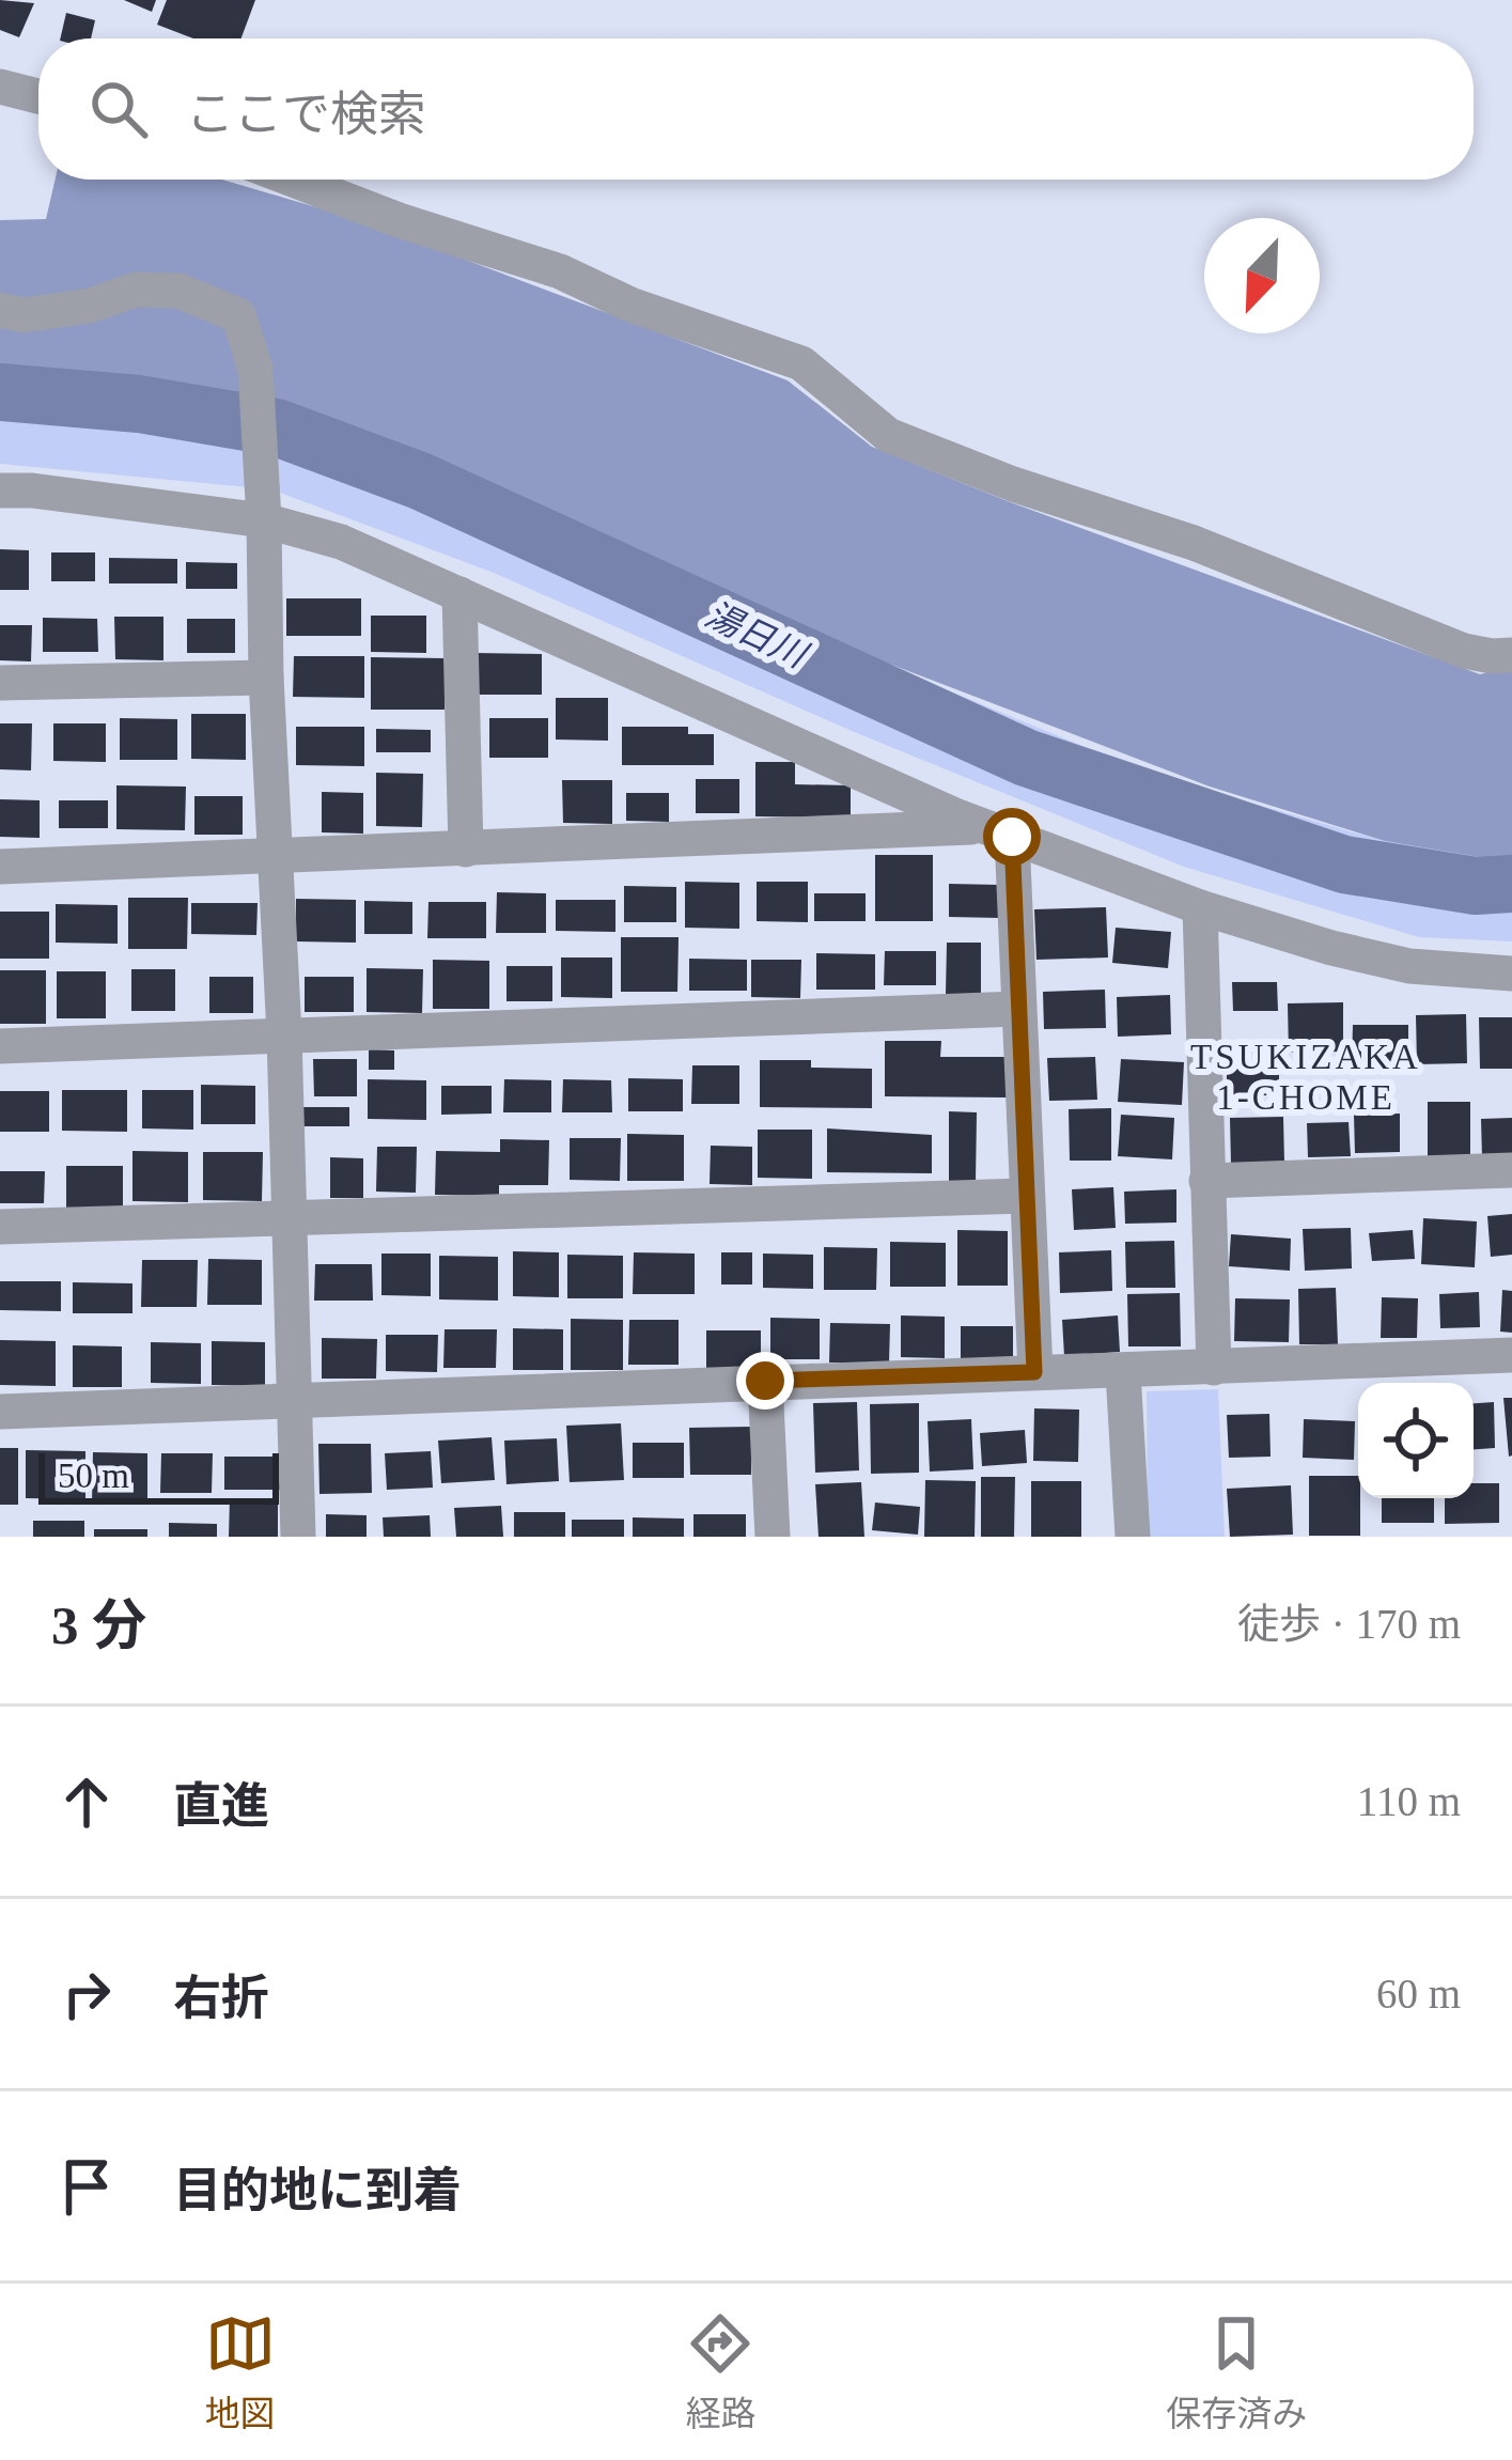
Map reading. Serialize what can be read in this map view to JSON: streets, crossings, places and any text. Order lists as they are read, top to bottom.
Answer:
{
  "districts": ["TSUKIZAKA 1-CHOME"],
  "water": ["湯日川"],
  "scale_bar": "50 m",
  "north": "bottom left",
  "page": {
    "search": "ここで検索",
    "scale": "50 m",
    "heading": ["3 分", "徒歩 · 170 m"],
    "list": [
      ["直進", "110 m"],
      ["右折", "60 m"],
      "目的地に到着"
    ],
    "nav": ["地図", "経路", "保存済み"]
  }
}
